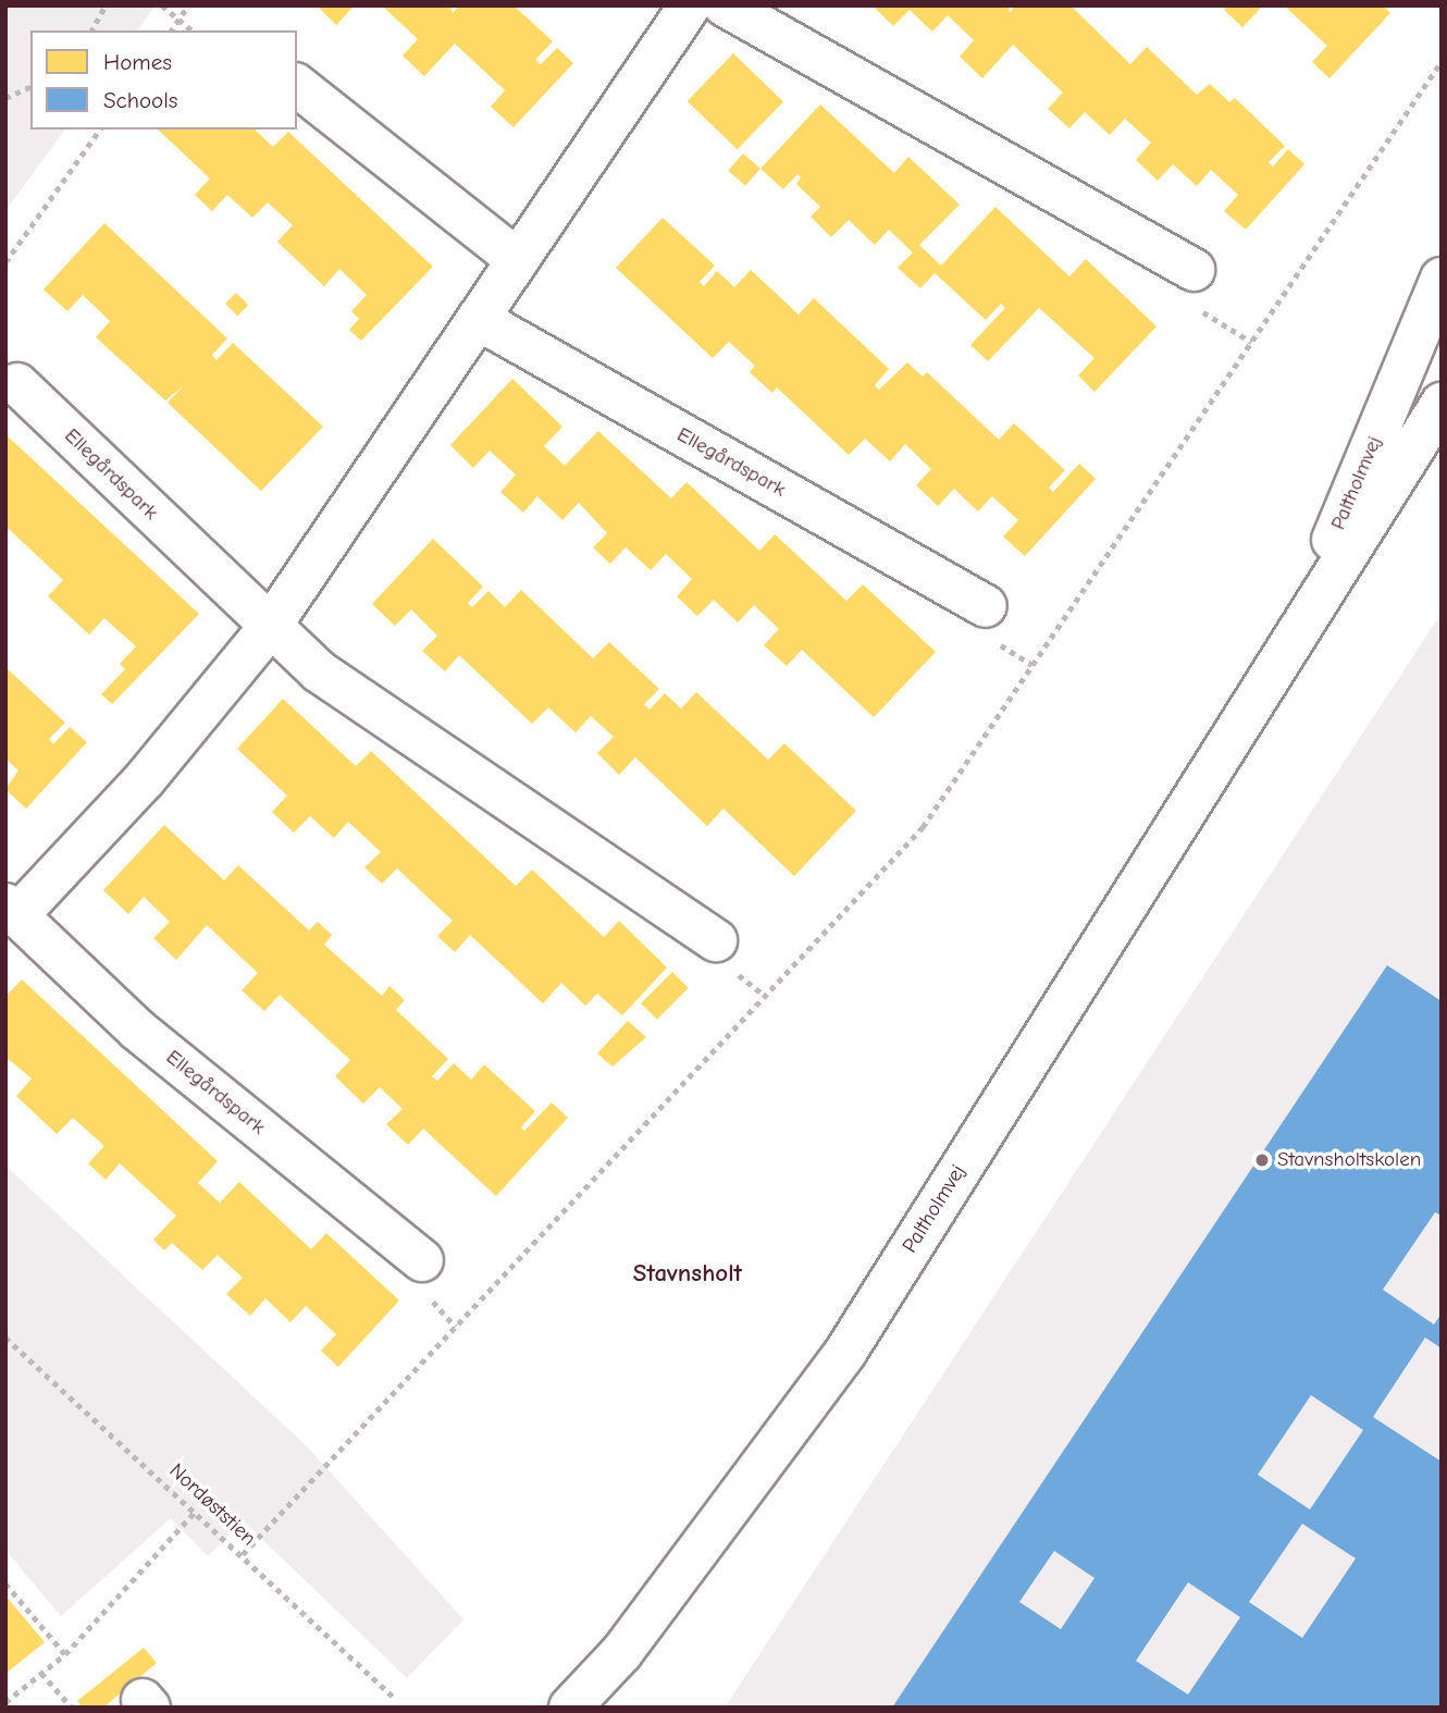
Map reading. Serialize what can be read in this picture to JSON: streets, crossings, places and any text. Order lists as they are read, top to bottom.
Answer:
{
  "streets": {
    "street": ["Ellegårdspark", "Paltholmvej"],
    "path": ["Nordøststien"]
  },
  "districts": ["Stavnsholt"],
  "places": ["Stavnsholtskolen"],
  "legend": ["Homes", "Schools"]
}
